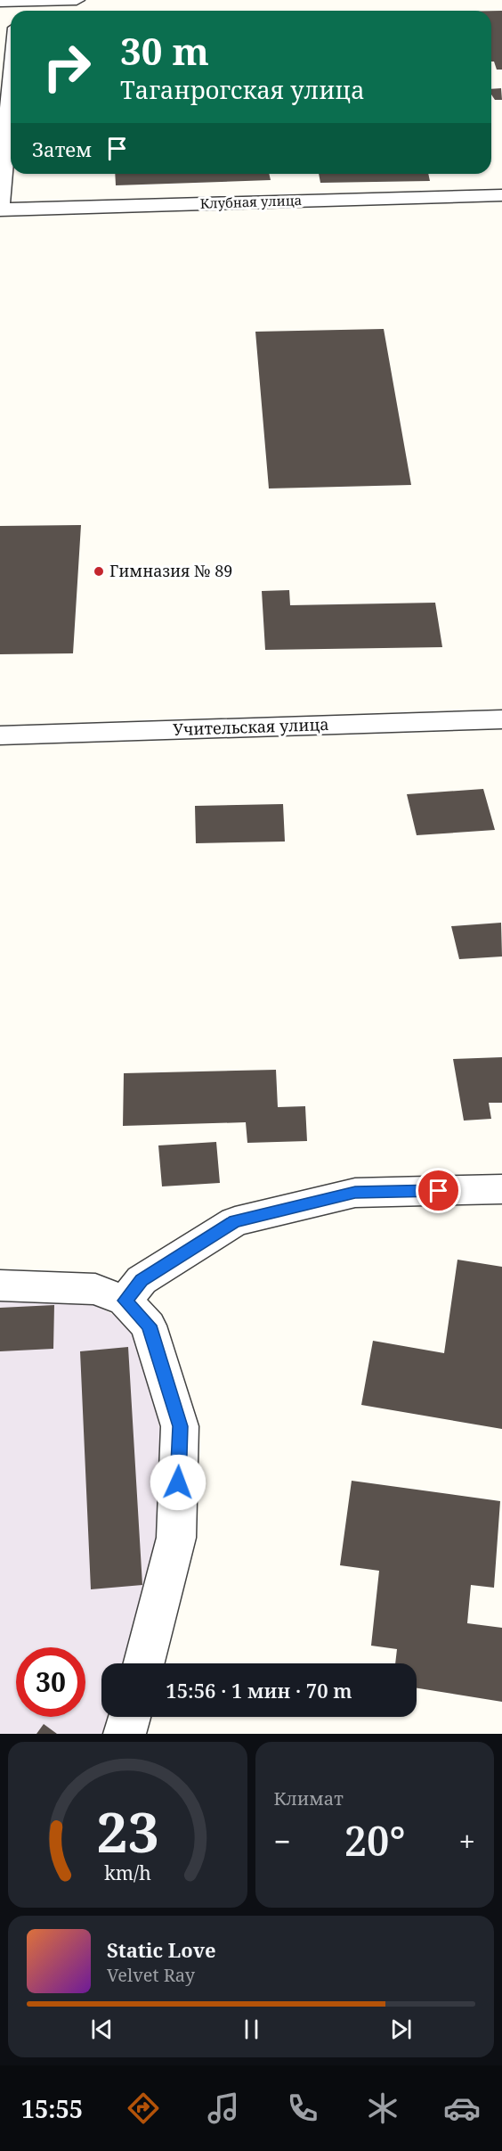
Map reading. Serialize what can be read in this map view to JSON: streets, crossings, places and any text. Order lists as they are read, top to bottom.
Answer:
{
  "streets": {
    "street": ["Клубная улица", "Учительская улица"]
  },
  "places": ["Гимназия № 89"],
  "page": {
    "turn": ["30 m", "Таганрогская улица"],
    "then": "Затем",
    "limit": "30",
    "trip": "15:56 · 1 мин · 70 m",
    "tile": "Климат",
    "heat": ["−", "20°", "+"],
    "song": ["Static Love", "Velvet Ray"],
    "tabs": "15:55",
    "gauge": ["23", "km/h"]
  }
}
